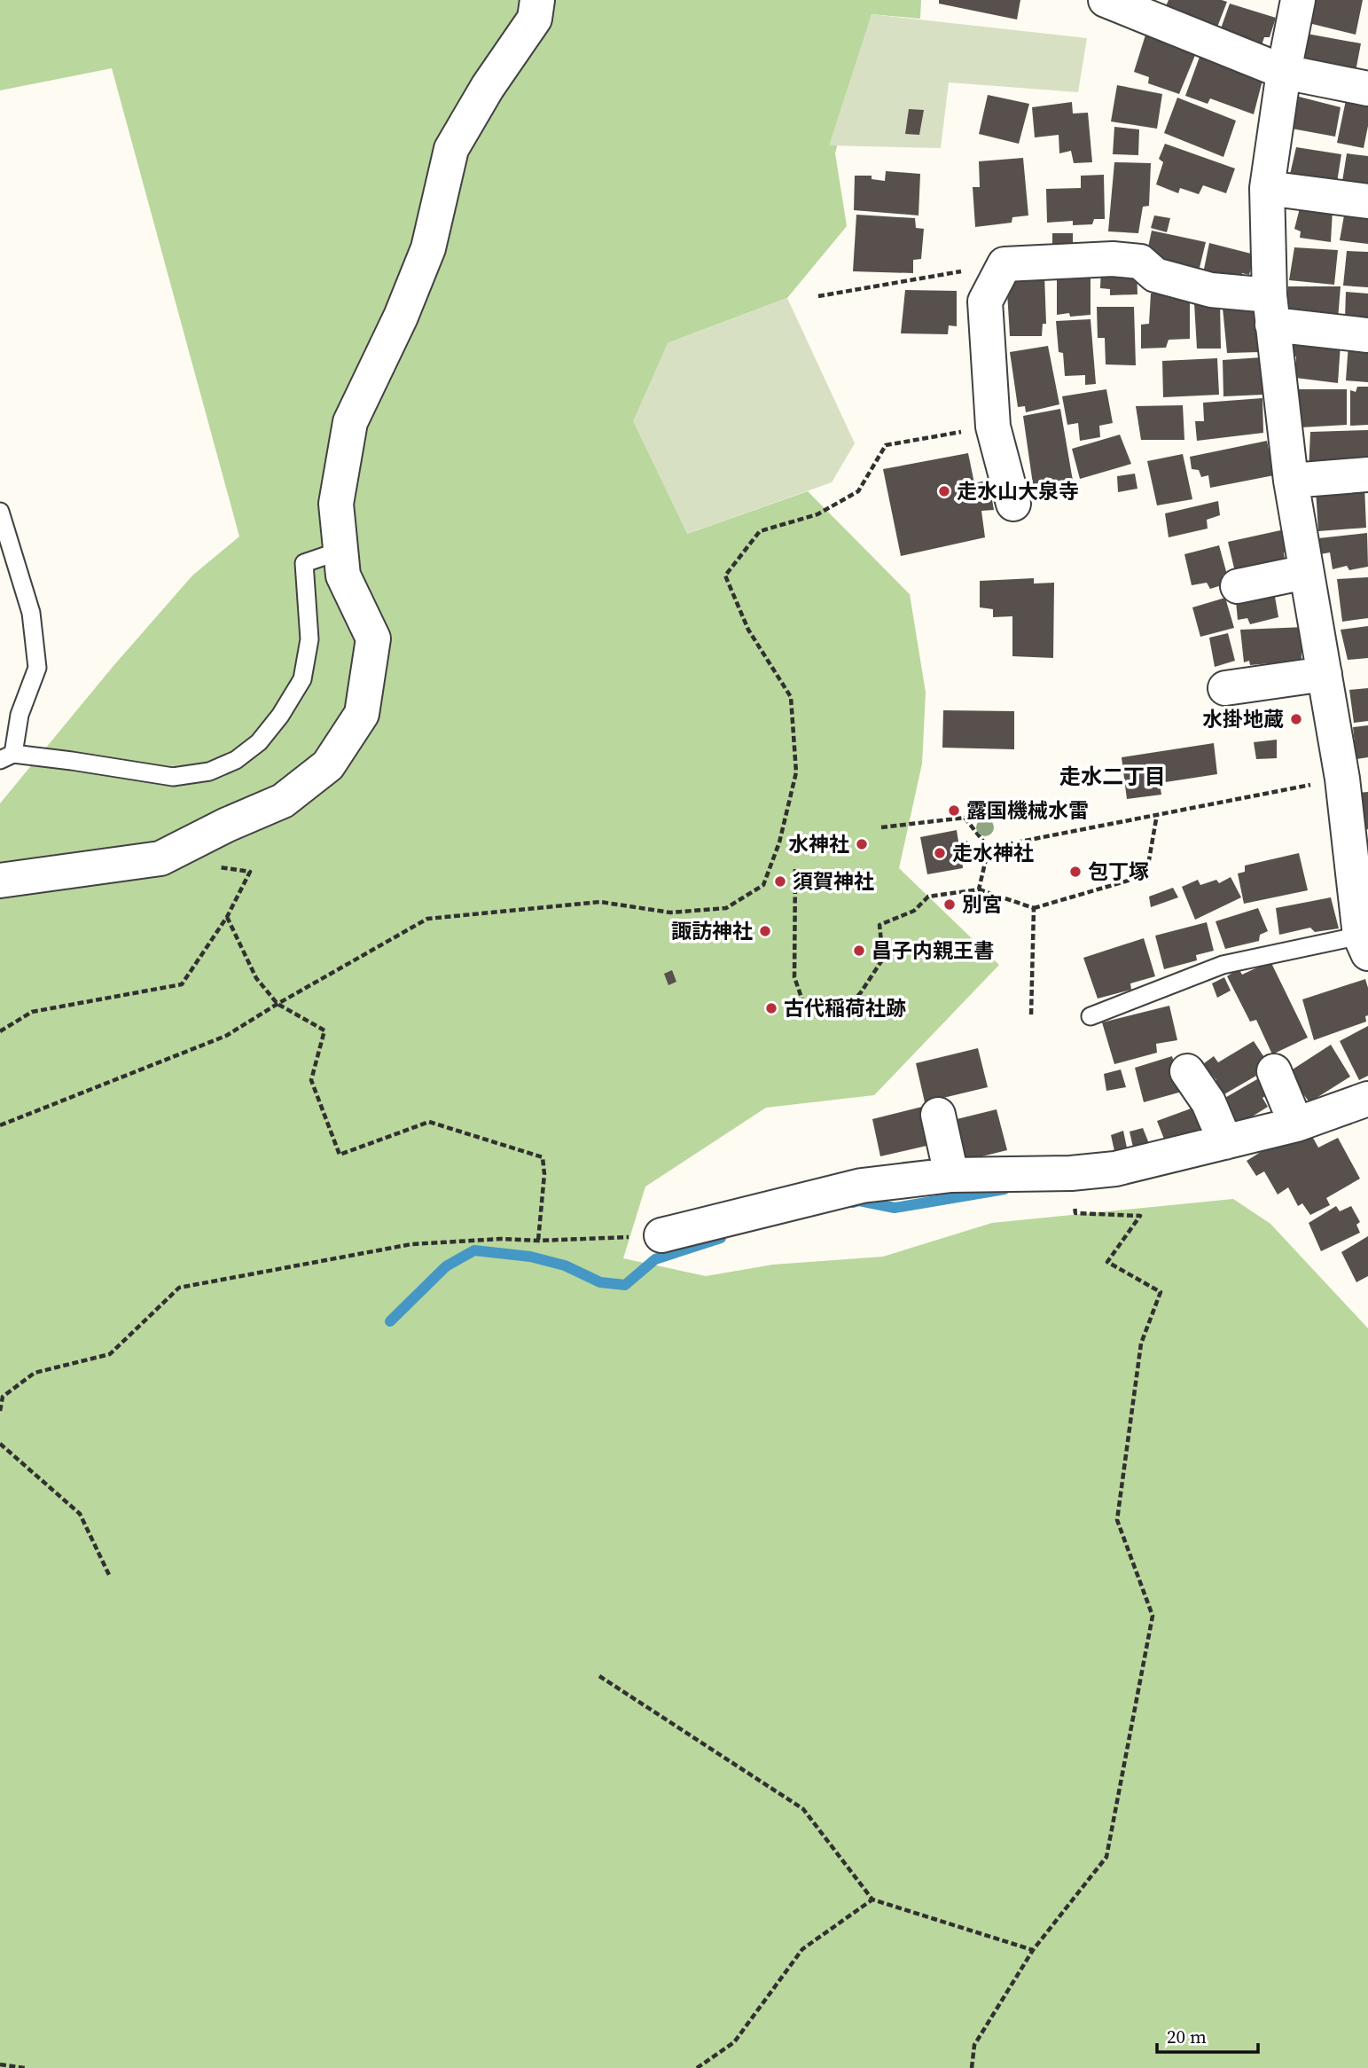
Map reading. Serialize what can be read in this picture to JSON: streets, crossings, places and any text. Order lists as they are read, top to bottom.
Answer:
{
  "districts": ["走水二丁目"],
  "places": [
    "走水山大泉寺",
    "水掛地蔵",
    "露国機械水雷",
    "水神社",
    "走水神社",
    "包丁塚",
    "須賀神社",
    "別宮",
    "諏訪神社",
    "昌子内親王書",
    "古代稲荷社跡"
  ],
  "scale_bar": "20 m"
}
